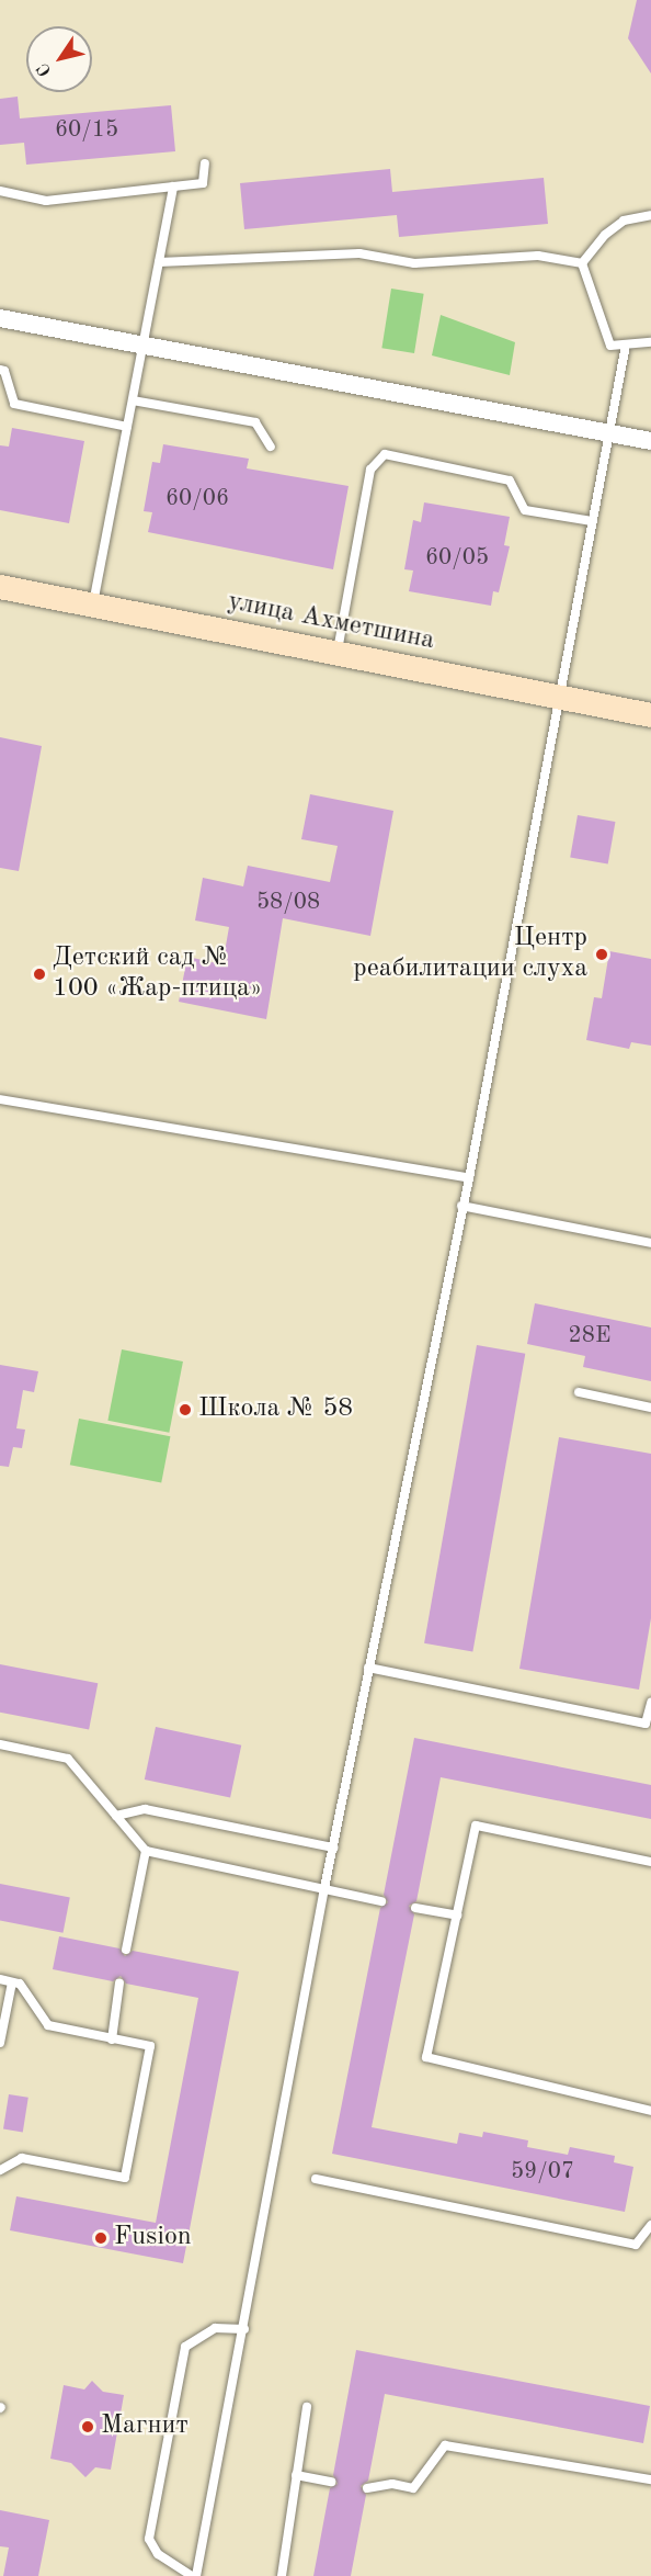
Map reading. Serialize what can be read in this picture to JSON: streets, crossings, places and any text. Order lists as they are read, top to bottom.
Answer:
{
  "streets": {
    "street": ["улица Ахметшина"]
  },
  "places": [
    "Центр реабилитации слуха",
    "Детский сад № 100 «Жар-птица»",
    "Школа № 58",
    "Fusion",
    "Магнит"
  ],
  "house_numbers": [
    "60/15",
    "60/06",
    "60/05",
    "58/08",
    "28Е",
    "59/07"
  ],
  "north": "bottom left"
}
